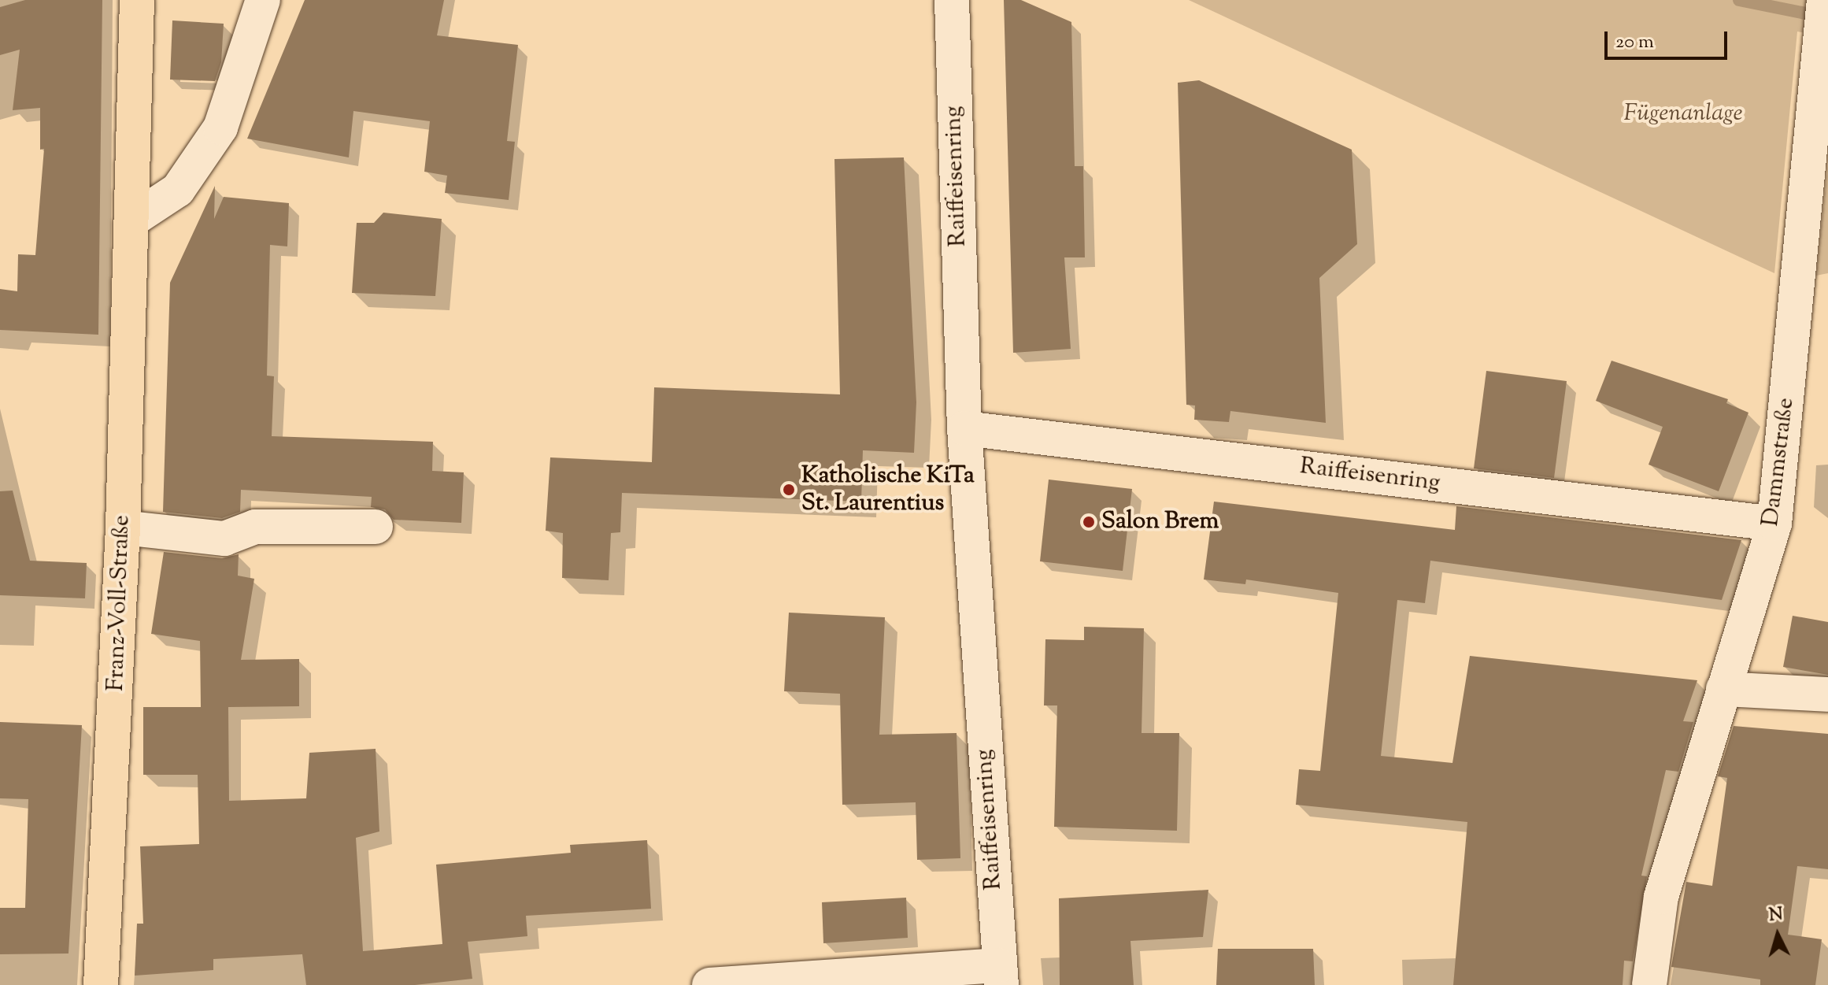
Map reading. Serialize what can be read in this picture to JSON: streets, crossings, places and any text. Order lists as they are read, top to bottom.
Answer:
{
  "streets": {
    "main road": ["Franz-Voll-Straße"],
    "street": ["Raiffeisenring", "Dammstraße"]
  },
  "crossings": [
    ["Raiffeisenring", "Dammstraße"]
  ],
  "parks": ["Fügenanlage"],
  "places": ["Katholische KiTa St. Laurentius", "Salon Brem"],
  "scale_bar": "20 m",
  "north": "top"
}
